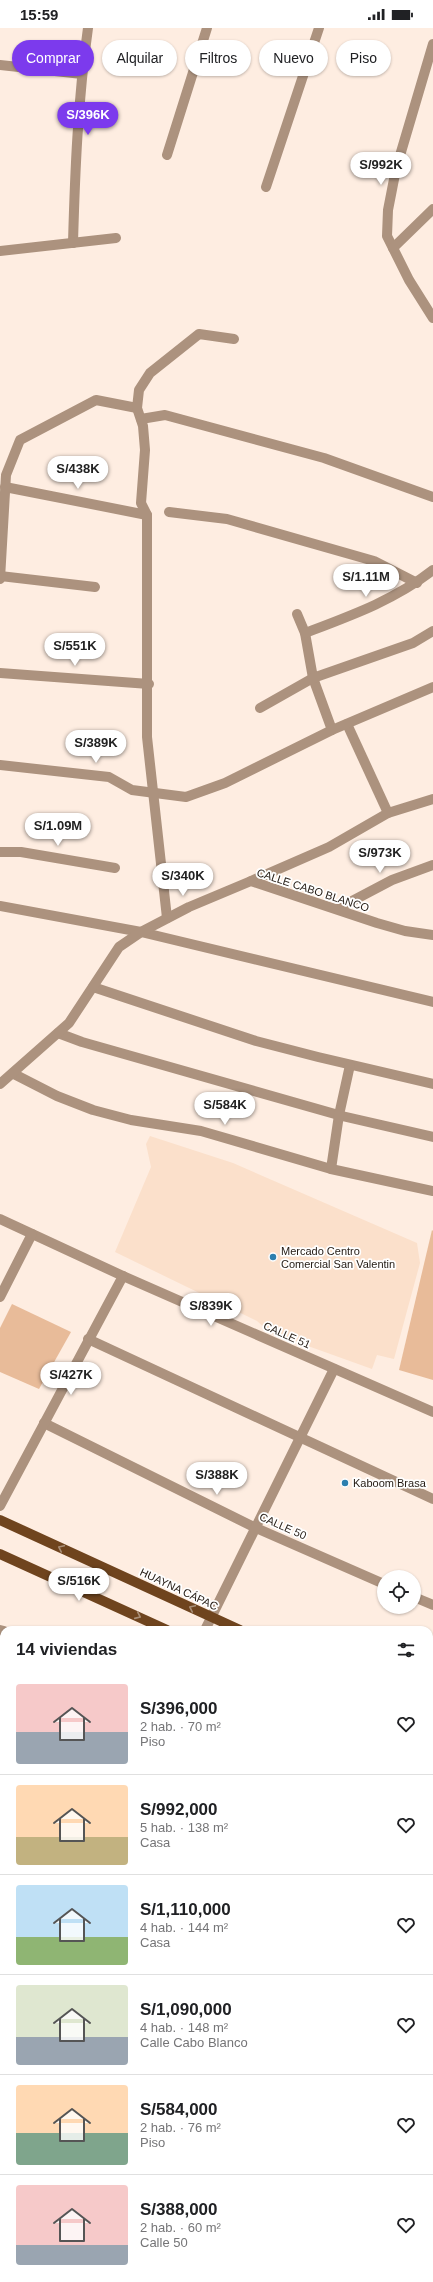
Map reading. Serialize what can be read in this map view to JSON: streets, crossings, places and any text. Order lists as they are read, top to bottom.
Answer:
{
  "streets": {
    "main road": ["HUAYNA CÁPAC"],
    "street": ["CALLE CABO BLANCO", "CALLE 51", "CALLE 50"]
  },
  "places": ["Mercado Centro Comercial San Valentin", "Kaboom Brasa"],
  "page": {
    "status": "15:59",
    "chip": [
      "Comprar",
      "Alquilar",
      "Filtros",
      "Nuevo",
      "Piso"
    ],
    "price": [
      "S/396K",
      "S/992K",
      "S/438K",
      "S/1.11M",
      "S/551K",
      "S/389K",
      "S/1.09M",
      "S/973K",
      "S/340K",
      "S/584K",
      "S/839K",
      "S/427K",
      "S/388K",
      "S/516K"
    ],
    "heading": "14 viviendas",
    "list": [
      {
        "name": "S/396,000",
        "note": "2 hab. · 70 m² · Piso"
      },
      {
        "name": "S/992,000",
        "note": "5 hab. · 138 m² · Casa"
      },
      {
        "name": "S/1,110,000",
        "note": "4 hab. · 144 m² · Casa"
      },
      {
        "name": "S/1,090,000",
        "note": "4 hab. · 148 m² · Calle Cabo Blanco"
      },
      {
        "name": "S/584,000",
        "note": "2 hab. · 76 m² · Piso"
      },
      {
        "name": "S/388,000",
        "note": "2 hab. · 60 m² · Calle 50"
      }
    ]
  }
}
